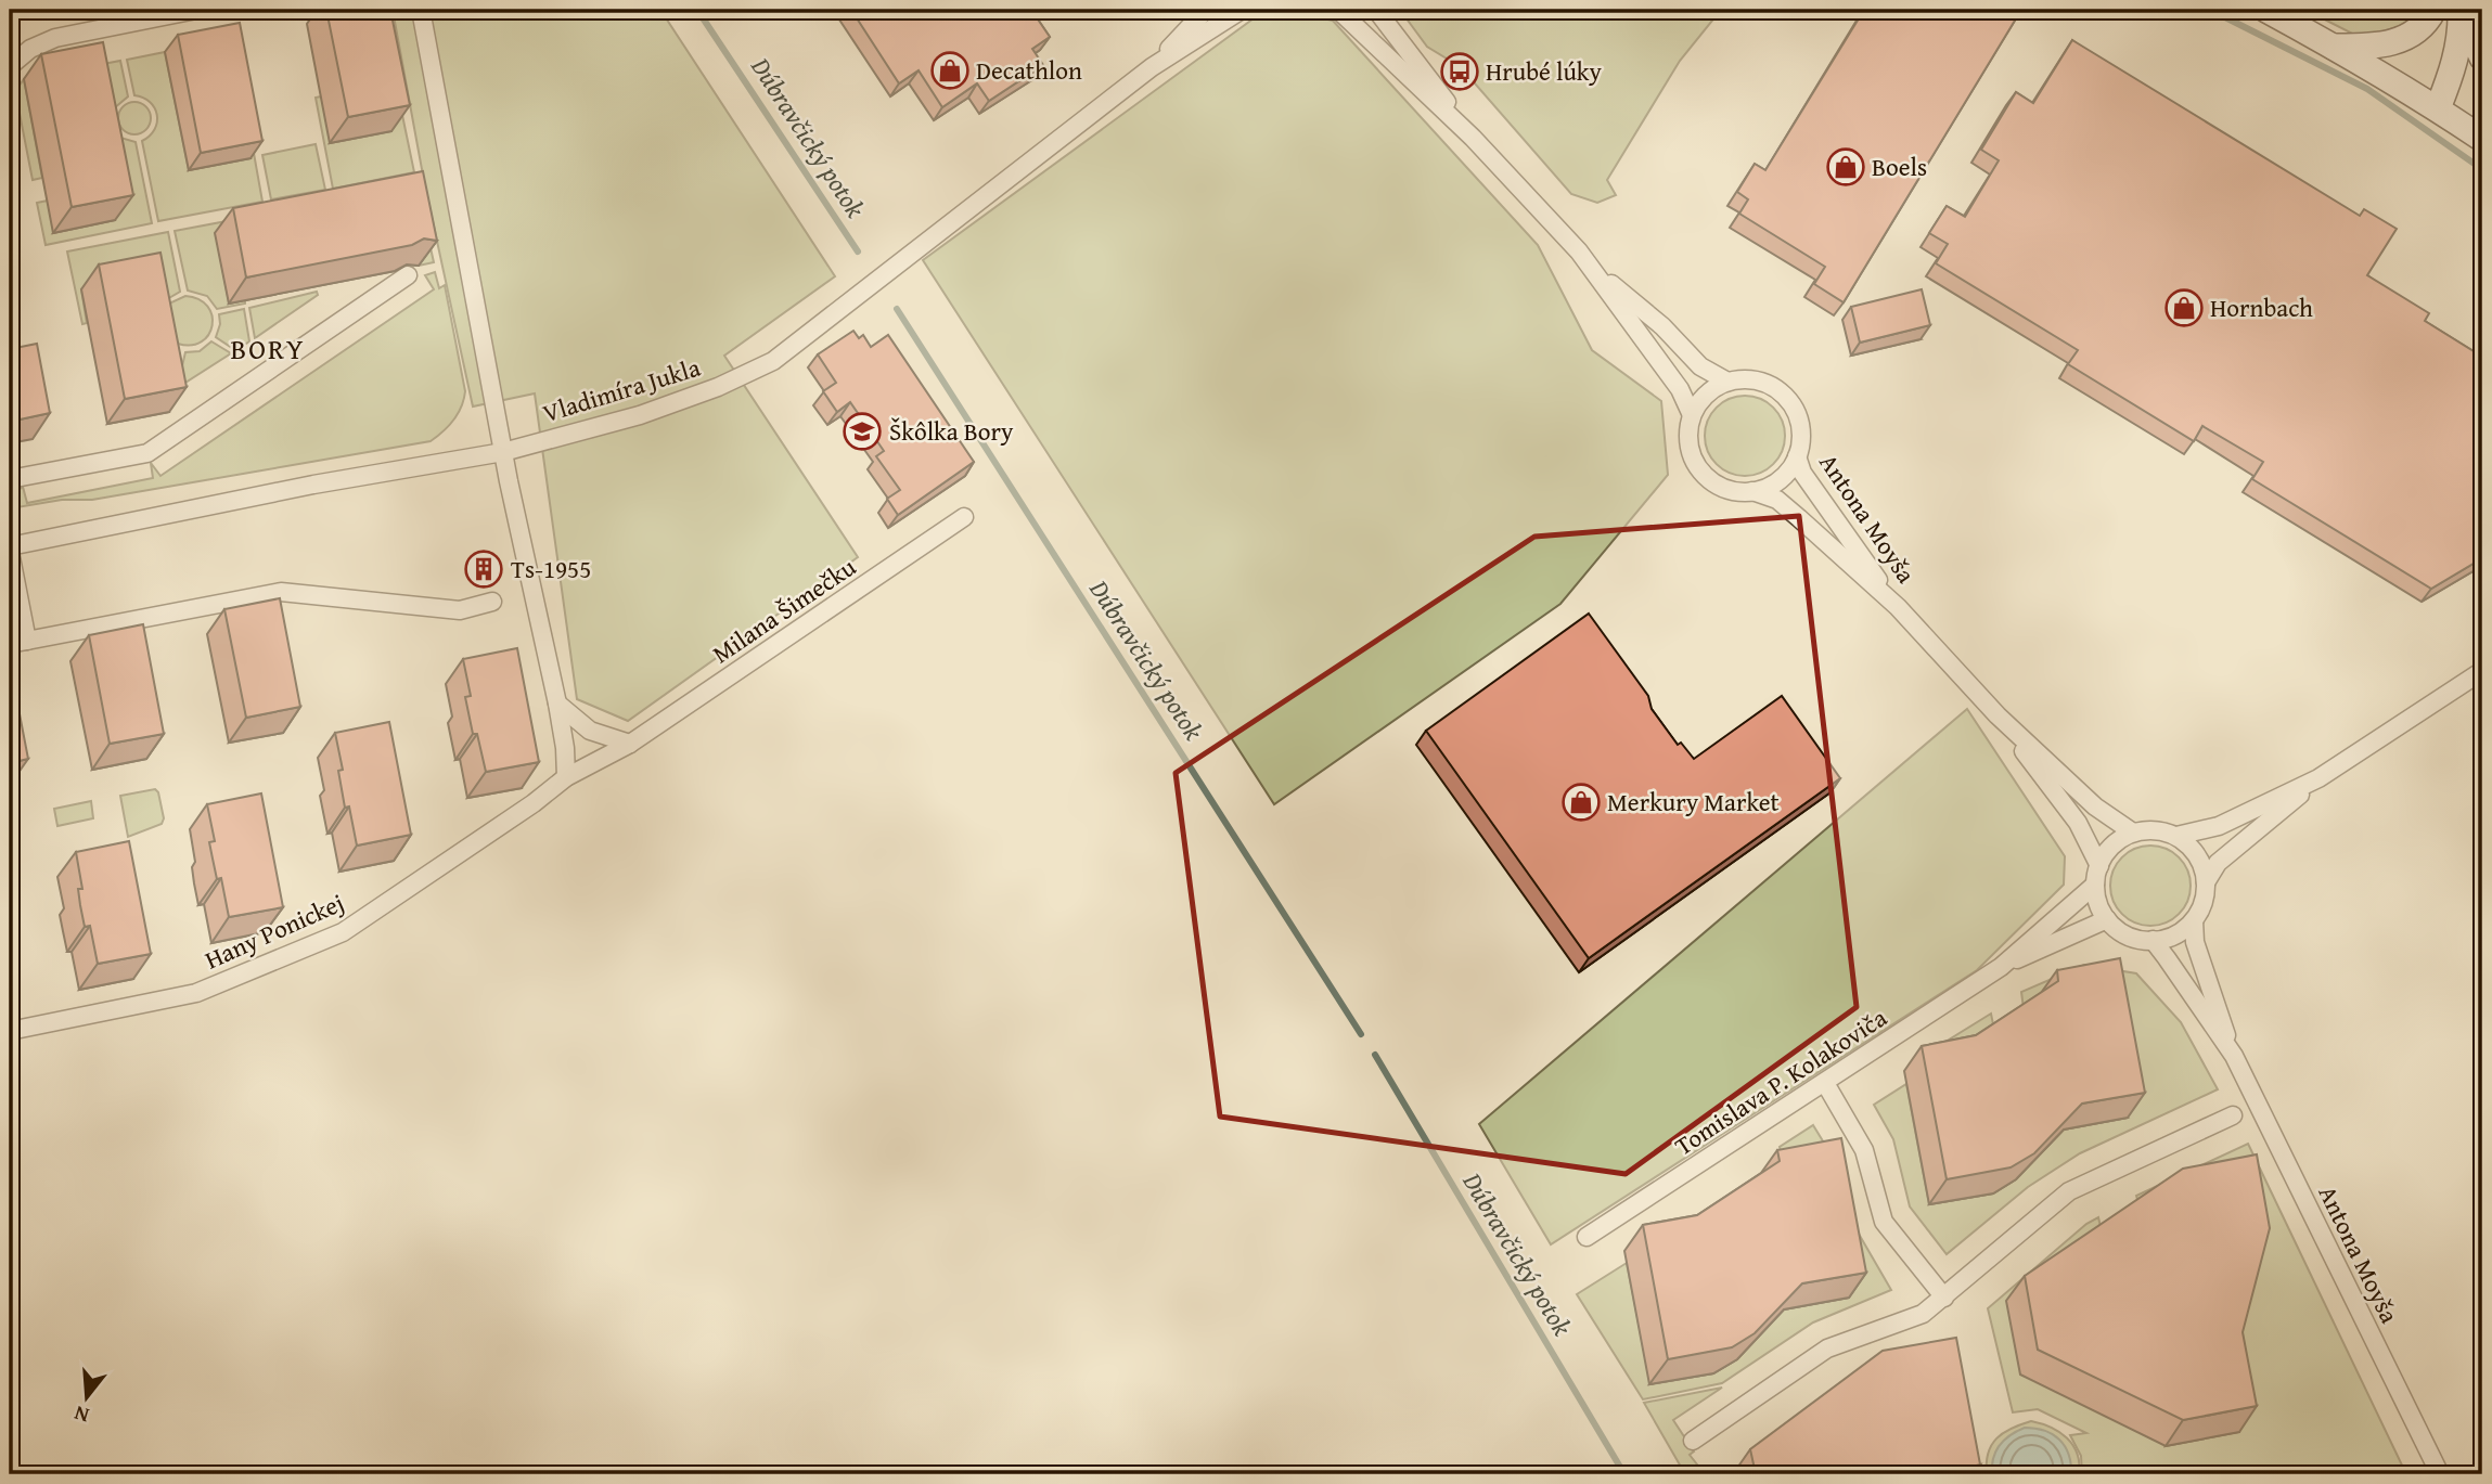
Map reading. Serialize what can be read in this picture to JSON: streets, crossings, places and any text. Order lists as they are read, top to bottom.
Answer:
{
  "streets": {
    "street": [
      "Vladimíra Jukla",
      "Antona Moyša",
      "Milana Šimečku",
      "Hany Ponickej",
      "Tomislava P. Kolakoviča"
    ]
  },
  "crossings": [
    ["Antona Moyša", "Tomislava P. Kolakoviča"],
    ["Milana Šimečku", "Hany Ponickej"]
  ],
  "districts": ["BORY"],
  "water": ["Dúbravčický potok"],
  "places": {
    "shop": [
      "Decathlon",
      "Boels",
      "Hornbach",
      "Merkury Market"
    ],
    "bus stop": ["Hrubé lúky"],
    "school or university": ["Škôlka Bory"],
    "building": ["Ts-1955"]
  },
  "north": "bottom"
}
